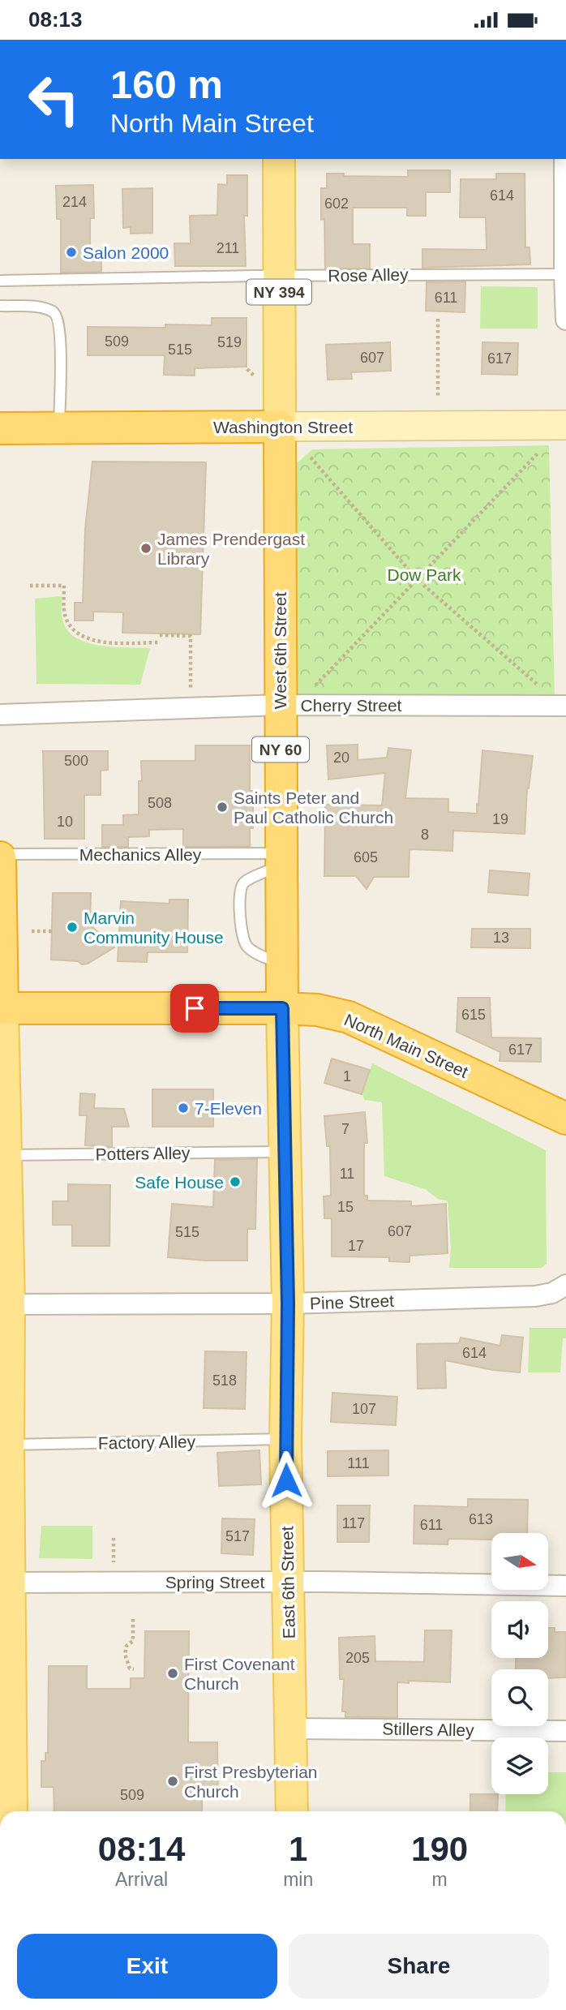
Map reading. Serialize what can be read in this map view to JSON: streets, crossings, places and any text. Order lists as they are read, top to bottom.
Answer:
{
  "streets": {
    "highway": [
      "Washington Street",
      "West 6th Street",
      "NY 60",
      "North Main Street"
    ],
    "main road": ["NY 394", "East 6th Street"],
    "street": [
      "Cherry Street",
      "Pine Street",
      "Spring Street",
      "Stillers Alley"
    ],
    "lane": [
      "Rose Alley",
      "Mechanics Alley",
      "Potters Alley",
      "Factory Alley"
    ]
  },
  "crossings": [
    ["Rose Alley", "West 6th Street"],
    ["Washington Street", "West 6th Street"],
    ["West 6th Street", "Cherry Street"],
    ["West 6th Street", "Mechanics Alley"],
    ["West 6th Street", "North Main Street"],
    ["West 6th Street", "East 6th Street"],
    ["North Main Street", "East 6th Street"],
    ["Potters Alley", "East 6th Street"],
    ["Pine Street", "East 6th Street"],
    ["Factory Alley", "East 6th Street"],
    ["Spring Street", "East 6th Street"],
    ["East 6th Street", "Stillers Alley"]
  ],
  "parks": ["Dow Park"],
  "places": [
    "Salon 2000",
    "James Prendergast Library",
    "Saints Peter and Paul Catholic Church",
    "Marvin Community House",
    "7-Eleven",
    "Safe House",
    "First Covenant Church",
    "First Presbyterian Church"
  ],
  "house_numbers": [
    "614",
    "214",
    "602",
    "211",
    "611",
    "509",
    "519",
    "515",
    "607",
    "617",
    "20",
    "500",
    "508",
    "19",
    "10",
    "8",
    "605",
    "13",
    "615",
    "617",
    "1",
    "7",
    "11",
    "15",
    "607",
    "515",
    "17",
    "614",
    "518",
    "107",
    "111",
    "613",
    "117",
    "611",
    "517",
    "205",
    "509"
  ],
  "north": "right",
  "page": {
    "status": "08:13",
    "turn": ["160 m", "North Main Street"],
    "eta": [
      "08:14",
      "Arrival",
      "1",
      "min",
      "190",
      "m"
    ],
    "buttons": ["Exit", "Share"]
  }
}
